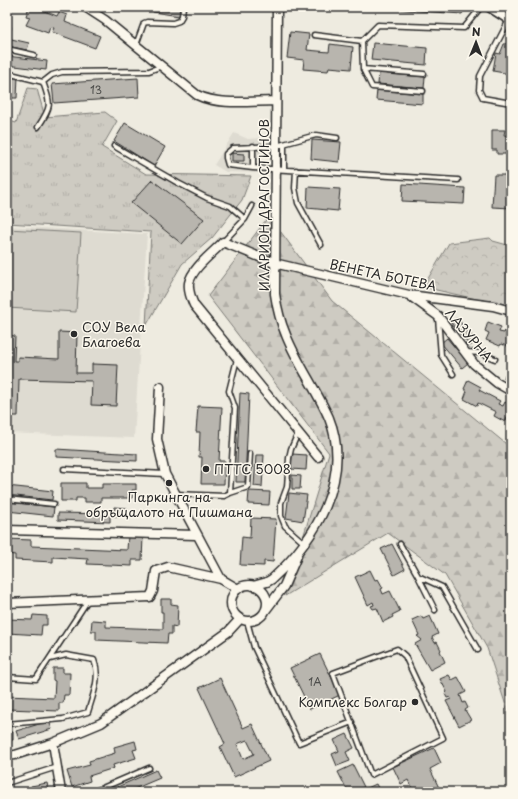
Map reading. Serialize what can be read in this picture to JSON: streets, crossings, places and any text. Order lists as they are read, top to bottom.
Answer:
{
  "streets": {
    "street": ["ИЛАРИОН ДРАГОСТИНОВ", "ВЕНЕТА БОТЕВА", "ЛАЗУРНА"]
  },
  "crossings": [
    ["ИЛАРИОН ДРАГОСТИНОВ", "ВЕНЕТА БОТЕВА"],
    ["ВЕНЕТА БОТЕВА", "ЛАЗУРНА"]
  ],
  "places": [
    "СОУ Вела Благоева",
    "ПТТС 5008",
    "Паркинга на обръщалото на Пишмана",
    "Комплекс Болгар"
  ],
  "house_numbers": ["13", "1А"],
  "north": "top"
}
